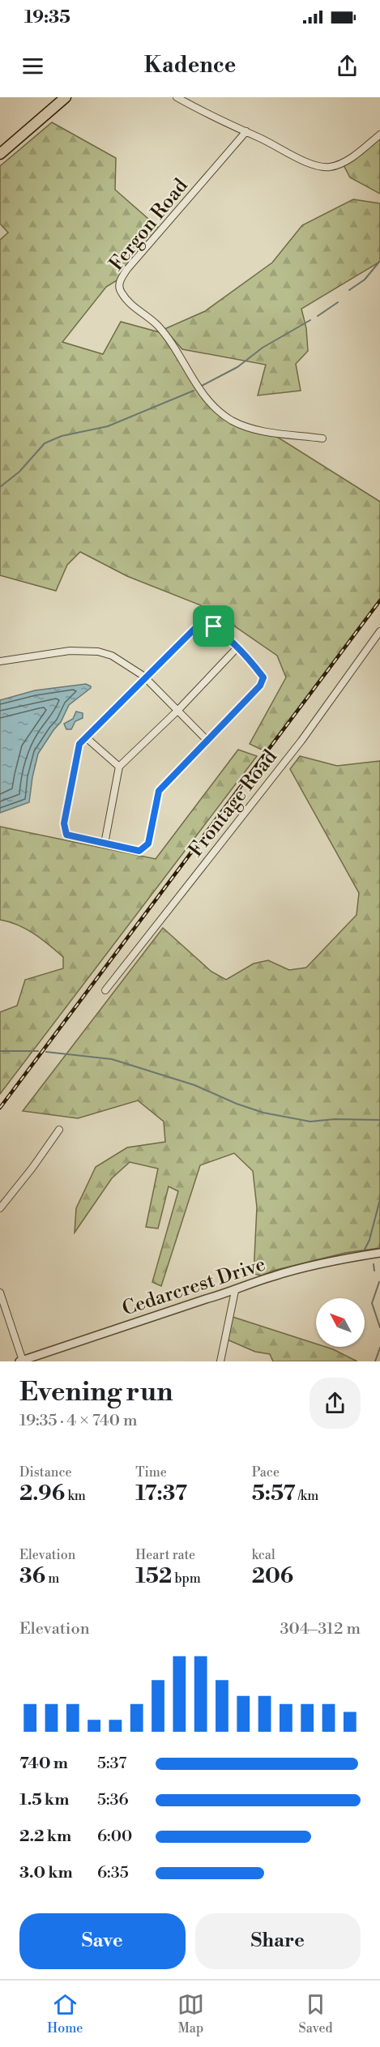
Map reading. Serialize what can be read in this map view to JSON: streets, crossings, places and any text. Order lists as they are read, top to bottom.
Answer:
{
  "streets": {
    "street": ["Fergon Road", "Frontage Road", "Cedarcrest Drive"]
  },
  "north": "top left",
  "page": {
    "status": "19:35",
    "header": "Kadence",
    "heading": ["Evening run", "19:35 · 4 × 740 m"],
    "stats": [
      ["Distance", "2.96 km"],
      ["Time", "17:37"],
      ["Pace", "5:57 /km"],
      ["Elevation", "36 m"],
      ["Heart rate", "152 bpm"],
      ["kcal", "206"]
    ],
    "chart": ["Elevation", "304–312 m"],
    "list": [
      {
        "name": "740 m",
        "note": "5:37"
      },
      {
        "name": "1.5 km",
        "note": "5:36"
      },
      {
        "name": "2.2 km",
        "note": "6:00"
      },
      {
        "name": "3.0 km",
        "note": "6:35"
      }
    ],
    "buttons": ["Save", "Share"],
    "tabs": ["Home", "Map", "Saved"]
  }
}
